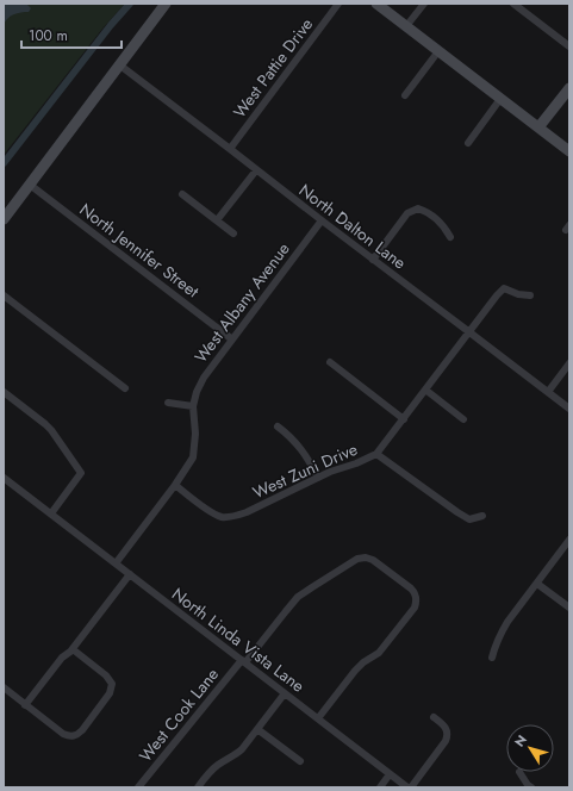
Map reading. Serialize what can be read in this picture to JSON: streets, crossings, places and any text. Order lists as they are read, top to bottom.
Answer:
{
  "streets": {
    "street": [
      "West Pattie Drive",
      "North Dalton Lane",
      "North Jennifer Street",
      "West Albany Avenue",
      "West Zuni Drive",
      "North Linda Vista Lane",
      "West Cook Lane"
    ]
  },
  "crossings": [
    ["West Pattie Drive", "North Dalton Lane"],
    ["North Dalton Lane", "West Albany Avenue"],
    ["North Dalton Lane", "West Zuni Drive"],
    ["North Jennifer Street", "West Albany Avenue"],
    ["West Albany Avenue", "West Zuni Drive"],
    ["West Albany Avenue", "North Linda Vista Lane"],
    ["North Linda Vista Lane", "West Cook Lane"]
  ],
  "scale_bar": "100 m",
  "north": "top left"
}
